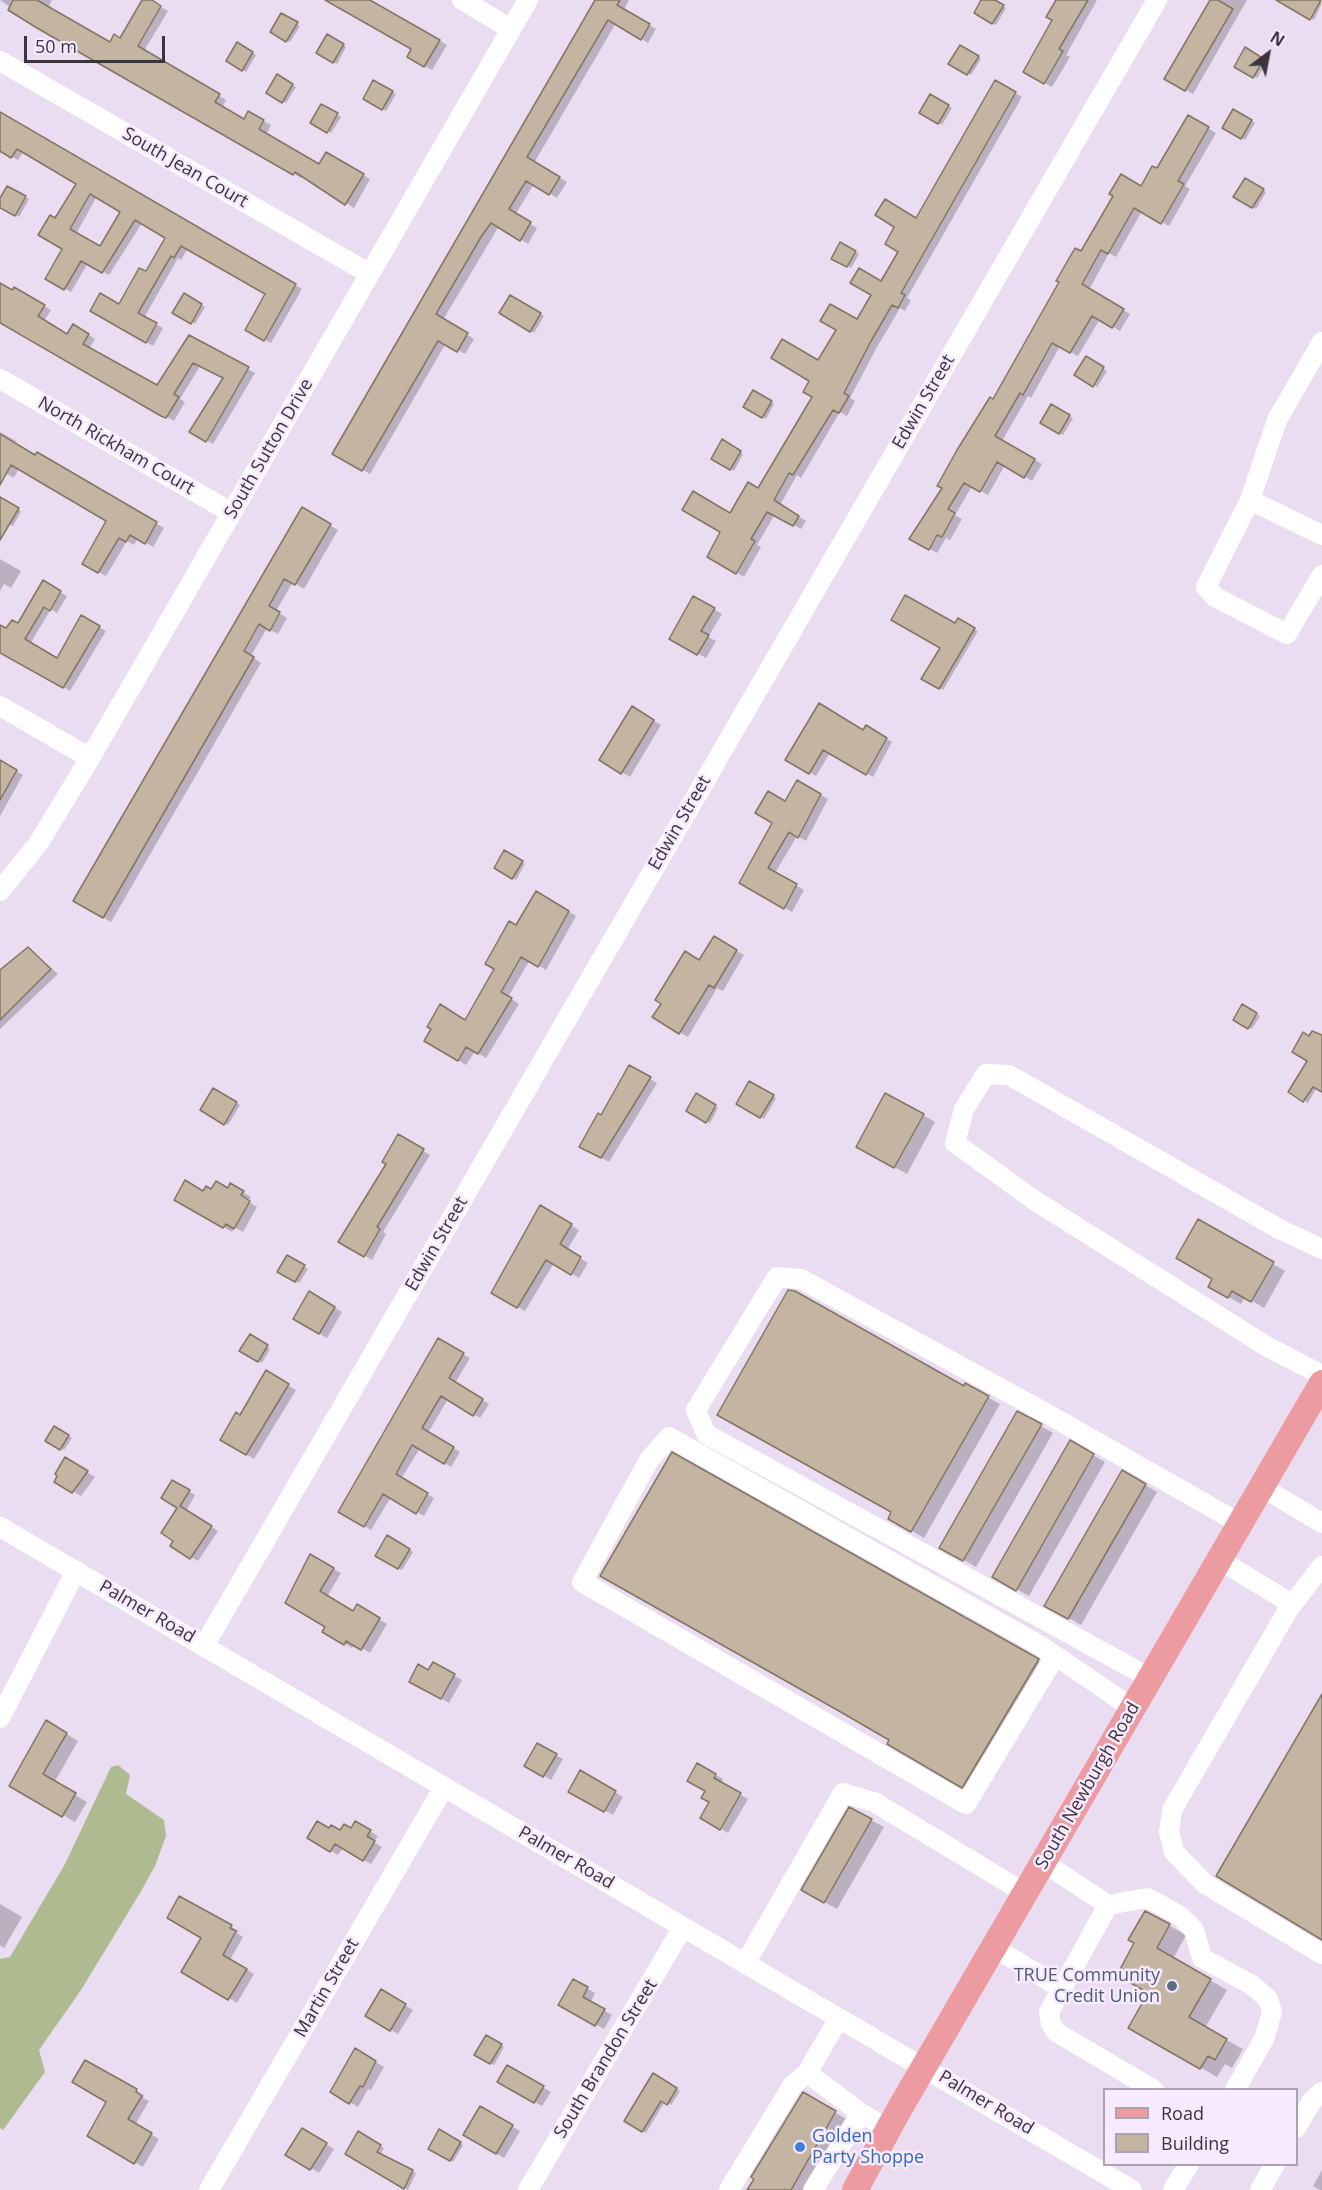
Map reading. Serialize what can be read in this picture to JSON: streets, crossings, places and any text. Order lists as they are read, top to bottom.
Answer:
{
  "streets": {
    "main road": ["South Newburgh Road"],
    "street": [
      "South Jean Court",
      "Edwin Street",
      "North Rickham Court",
      "South Sutton Drive",
      "Palmer Road",
      "Martin Street",
      "South Brandon Street"
    ]
  },
  "crossings": [
    ["South Jean Court", "South Sutton Drive"],
    ["Edwin Street", "Palmer Road"],
    ["North Rickham Court", "South Sutton Drive"],
    ["Palmer Road", "South Newburgh Road"],
    ["Palmer Road", "Martin Street"],
    ["Palmer Road", "South Brandon Street"]
  ],
  "places": ["TRUE Community Credit Union", "Golden Party Shoppe"],
  "legend": ["Road", "Building"],
  "scale_bar": "50 m",
  "north": "top right"
}
